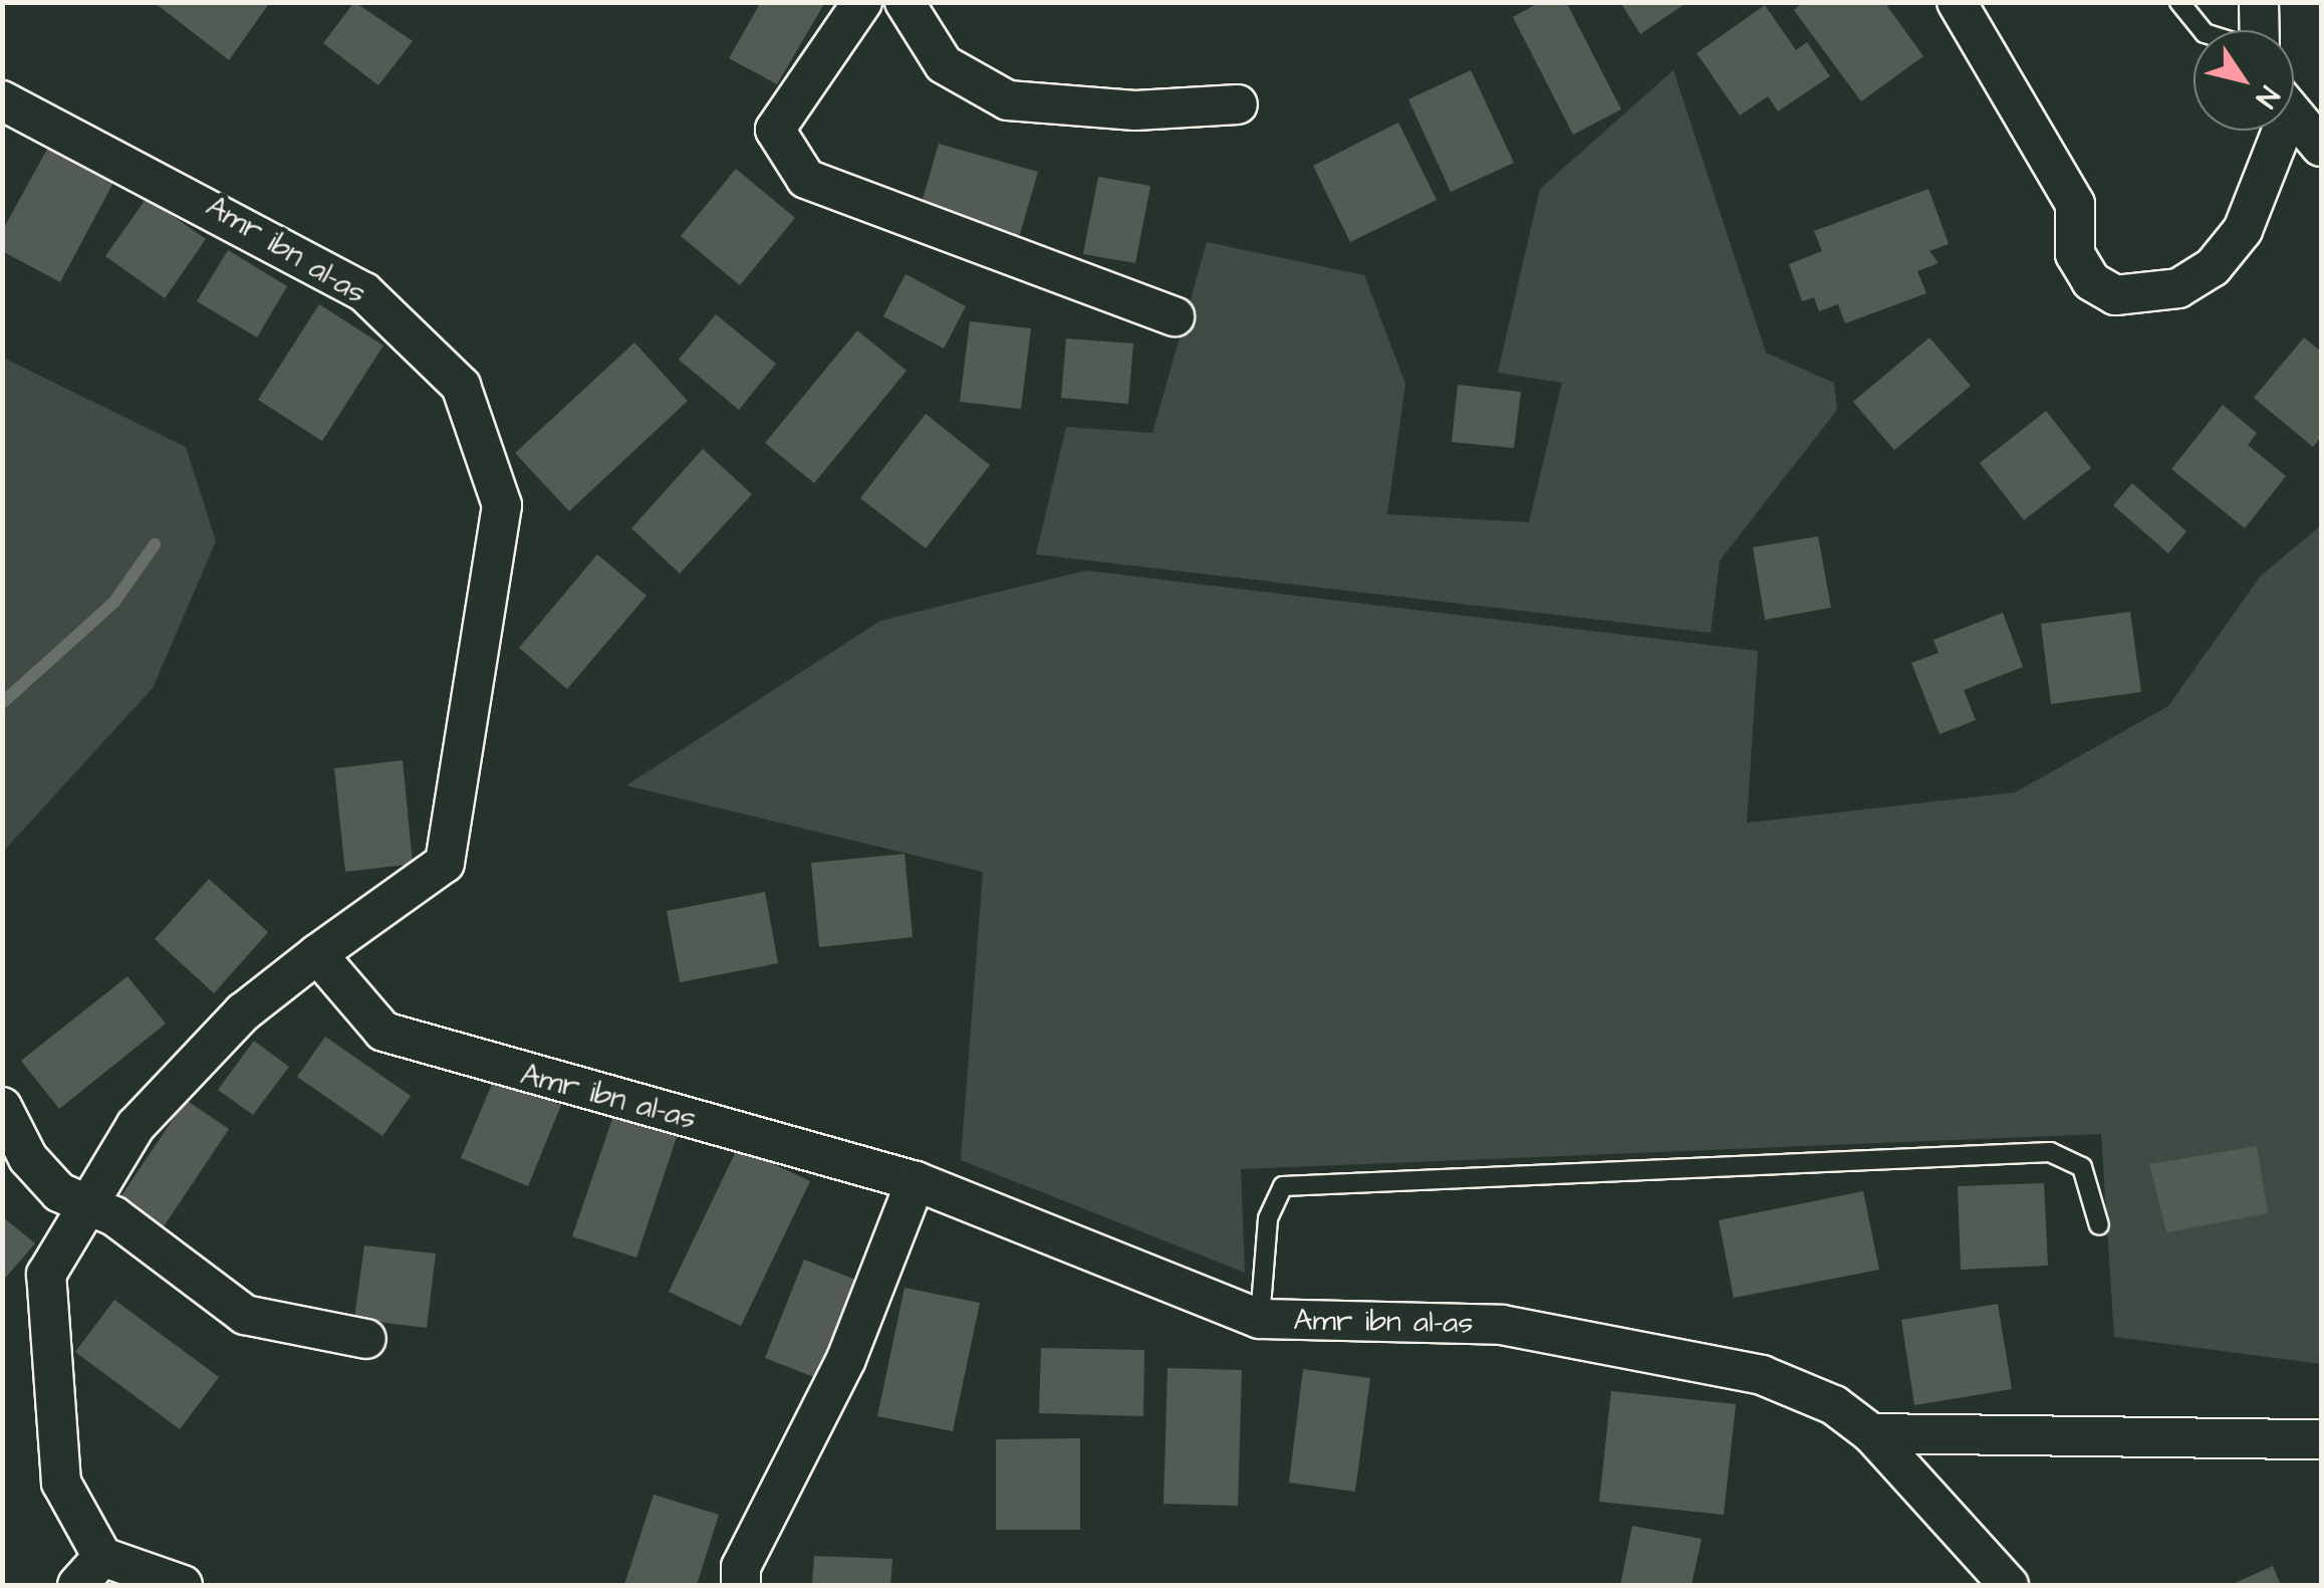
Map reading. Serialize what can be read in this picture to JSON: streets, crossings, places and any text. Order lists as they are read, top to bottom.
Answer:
{
  "streets": {
    "street": ["Amr ibn al-as"]
  },
  "north": "bottom right"
}
